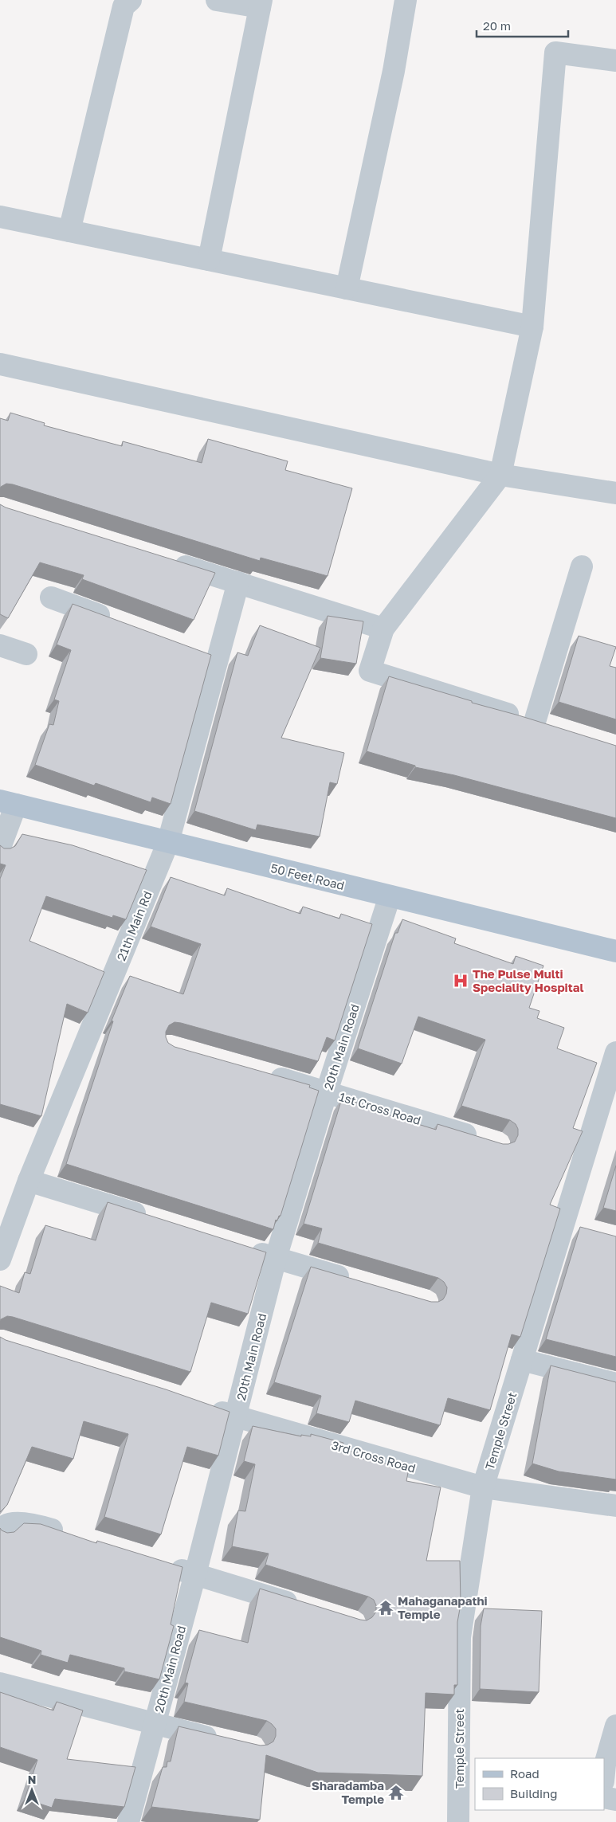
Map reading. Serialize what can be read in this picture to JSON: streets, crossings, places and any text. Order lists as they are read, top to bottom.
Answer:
{
  "streets": {
    "main road": ["50 Feet Road"],
    "street": [
      "21th Main Rd",
      "20th Main Road",
      "1st Cross Road",
      "Temple Street",
      "3rd Cross Road"
    ]
  },
  "crossings": [
    ["50 Feet Road", "21th Main Rd"],
    ["50 Feet Road", "20th Main Road"],
    ["20th Main Road", "1st Cross Road"],
    ["20th Main Road", "3rd Cross Road"],
    ["Temple Street", "3rd Cross Road"]
  ],
  "places": {
    "hospital": ["The Pulse Multi Speciality Hospital"],
    "temple": ["Mahaganapathi Temple", "Sharadamba Temple"]
  },
  "legend": ["Road", "Building"],
  "scale_bar": "20 m",
  "north": "top"
}
